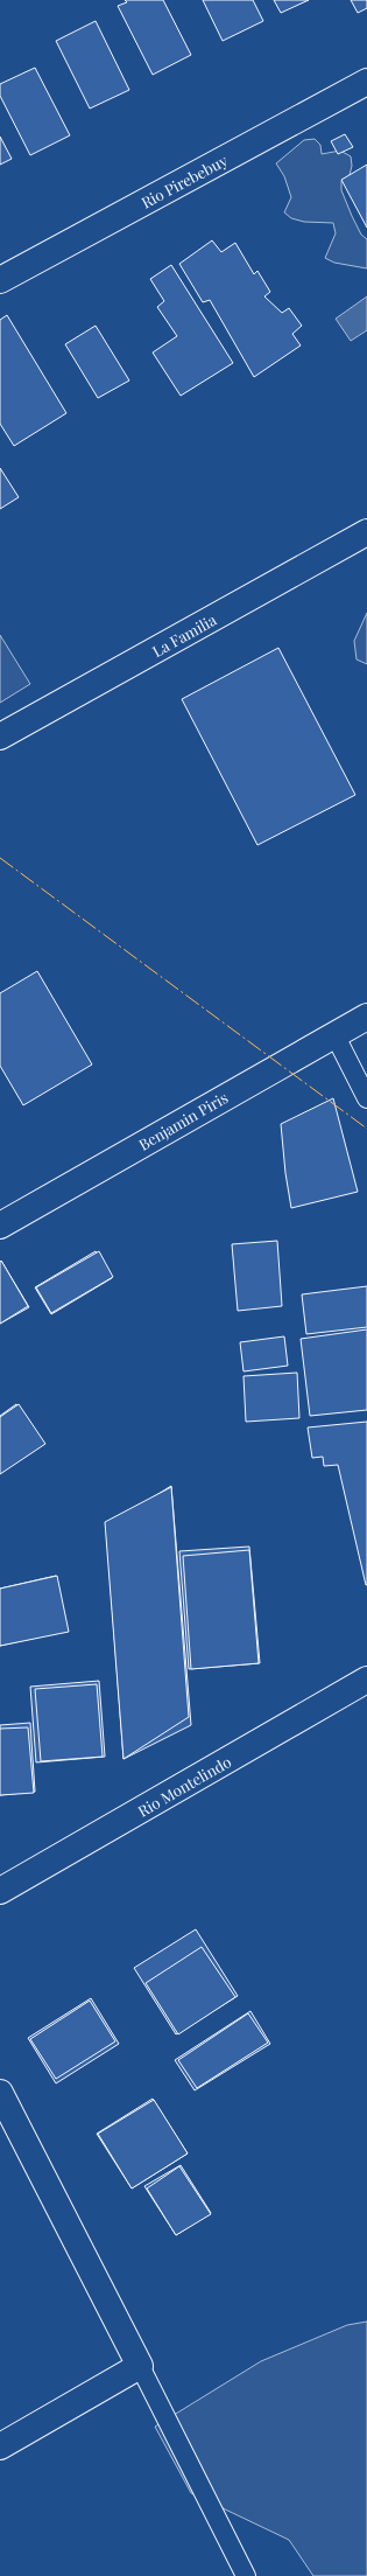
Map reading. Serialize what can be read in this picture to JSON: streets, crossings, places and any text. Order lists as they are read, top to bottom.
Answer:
{
  "streets": {
    "street": [
      "Rio Pirebebuy",
      "La Familia",
      "Benjamin Piris",
      "Rio Montelindo"
    ]
  }
}
